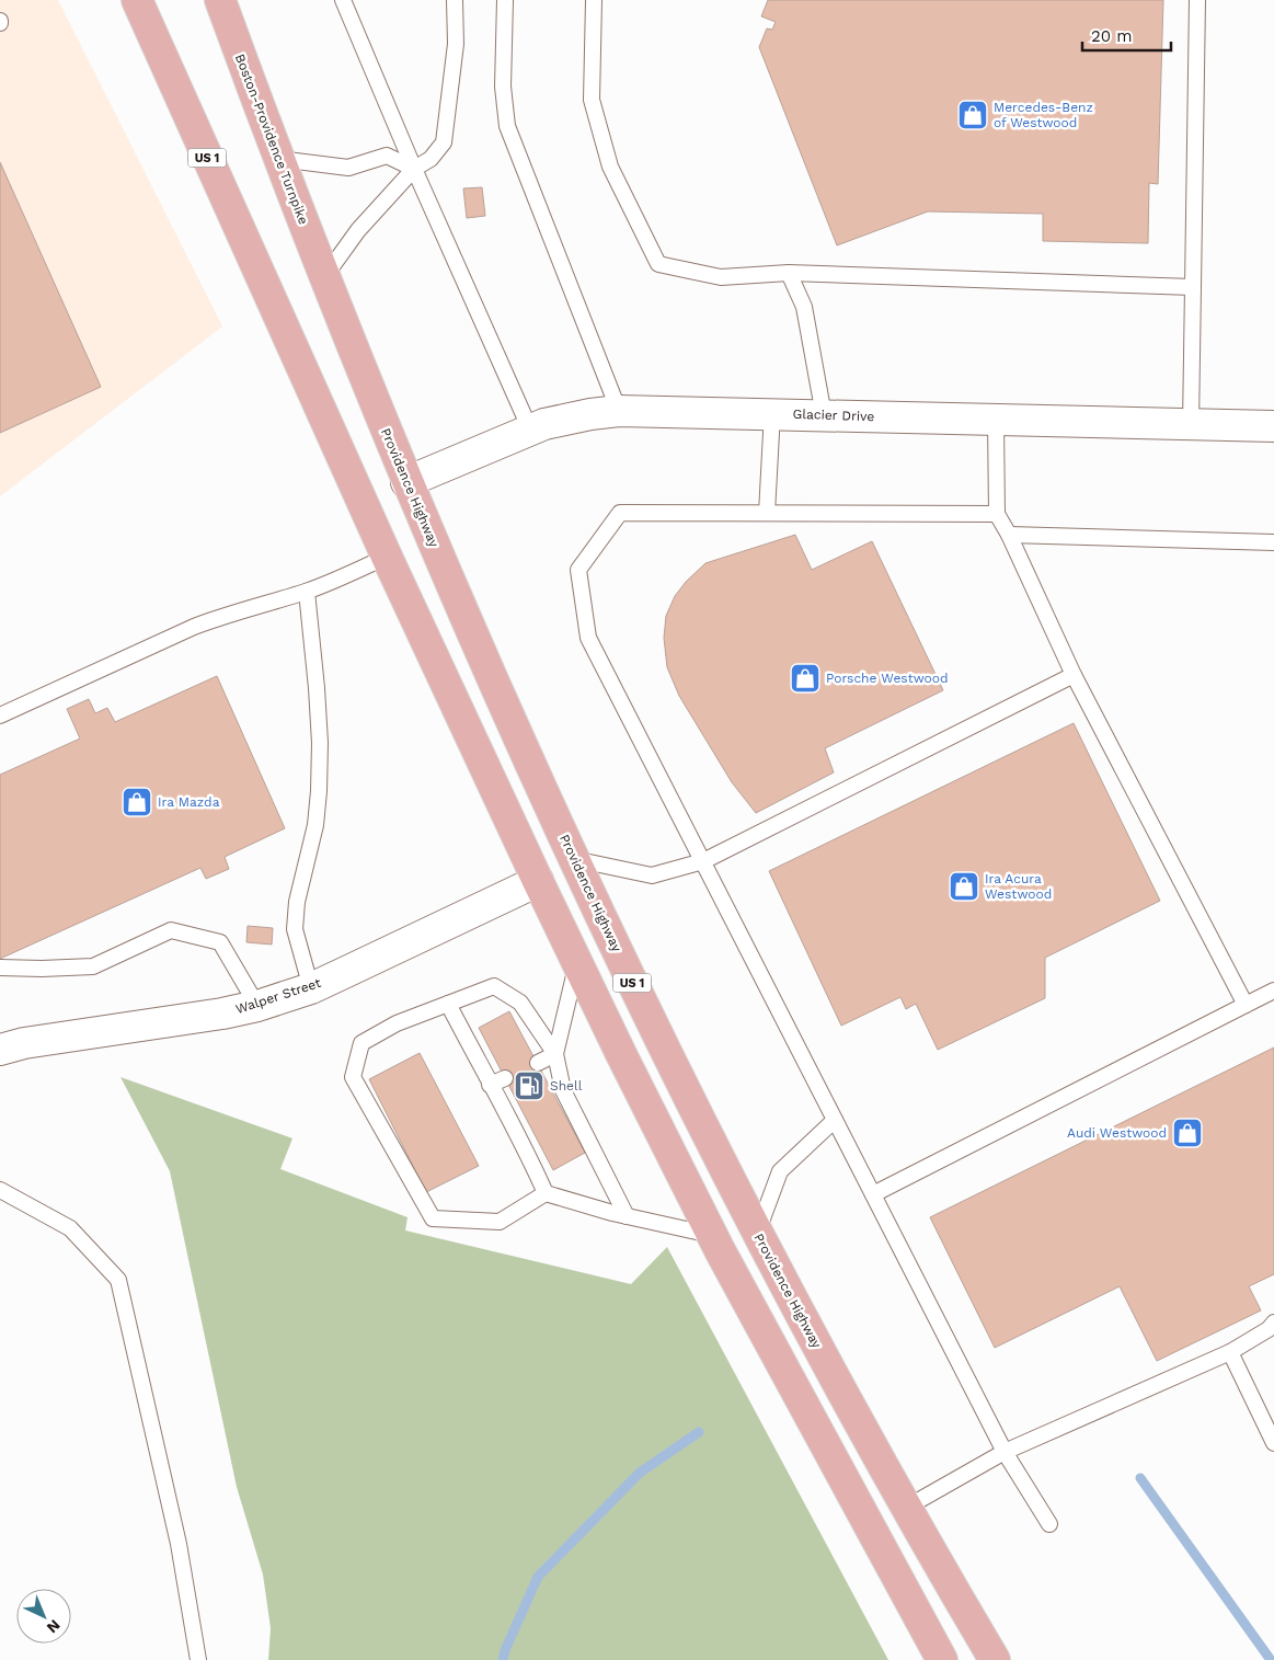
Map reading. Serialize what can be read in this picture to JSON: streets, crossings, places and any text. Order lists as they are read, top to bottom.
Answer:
{
  "streets": {
    "main road": ["Boston-Providence Turnpike", "US 1", "Providence Highway"],
    "street": ["Glacier Drive", "Walper Street"]
  },
  "crossings": [
    ["Boston-Providence Turnpike", "Providence Highway"],
    ["US 1", "Walper Street"],
    ["Glacier Drive", "Providence Highway"]
  ],
  "places": {
    "shop": [
      "Mercedes-Benz of Westwood",
      "Porsche Westwood",
      "Ira Mazda",
      "Ira Acura Westwood",
      "Audi Westwood"
    ],
    "fuel station": ["Shell"]
  },
  "scale_bar": "20 m",
  "north": "bottom right"
}
